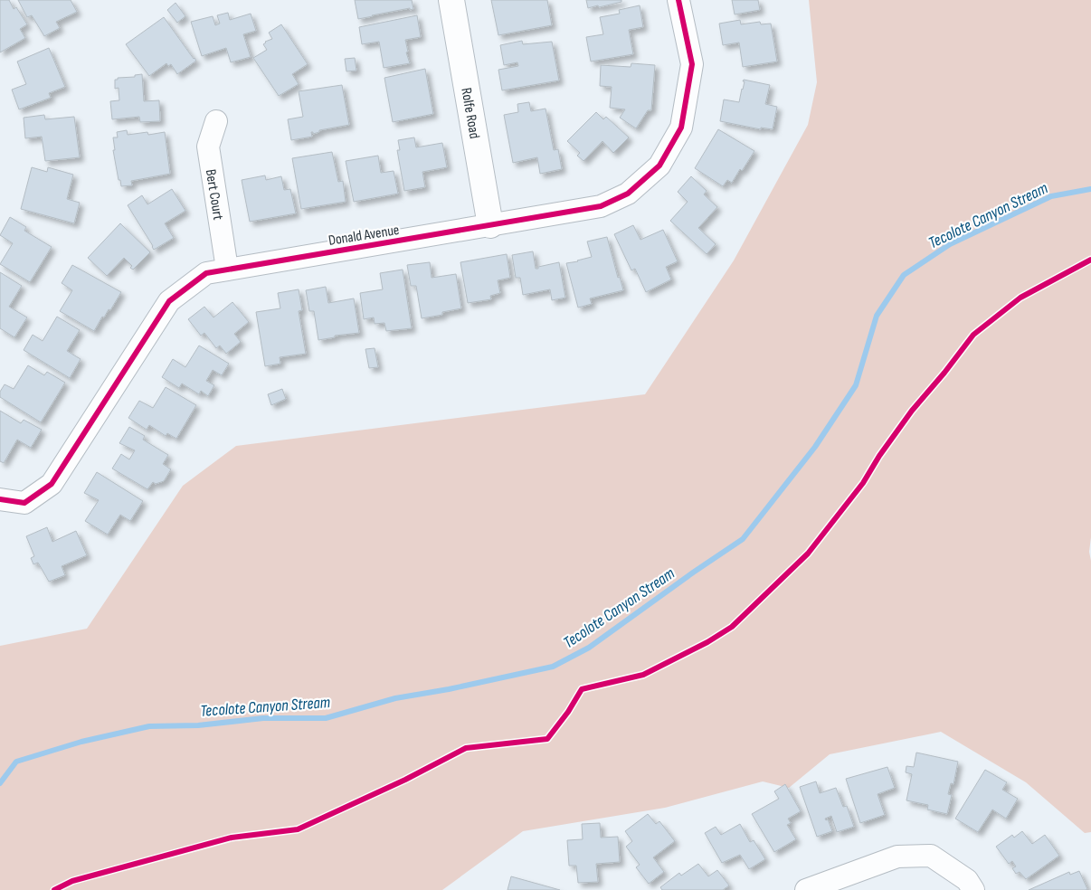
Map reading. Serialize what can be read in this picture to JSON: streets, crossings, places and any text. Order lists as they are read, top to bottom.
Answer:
{
  "streets": {
    "street": ["Rolfe Road", "Bert Court", "Donald Avenue"]
  },
  "crossings": [
    ["Rolfe Road", "Donald Avenue"],
    ["Bert Court", "Donald Avenue"]
  ],
  "water": ["Tecolote Canyon Stream"]
}
